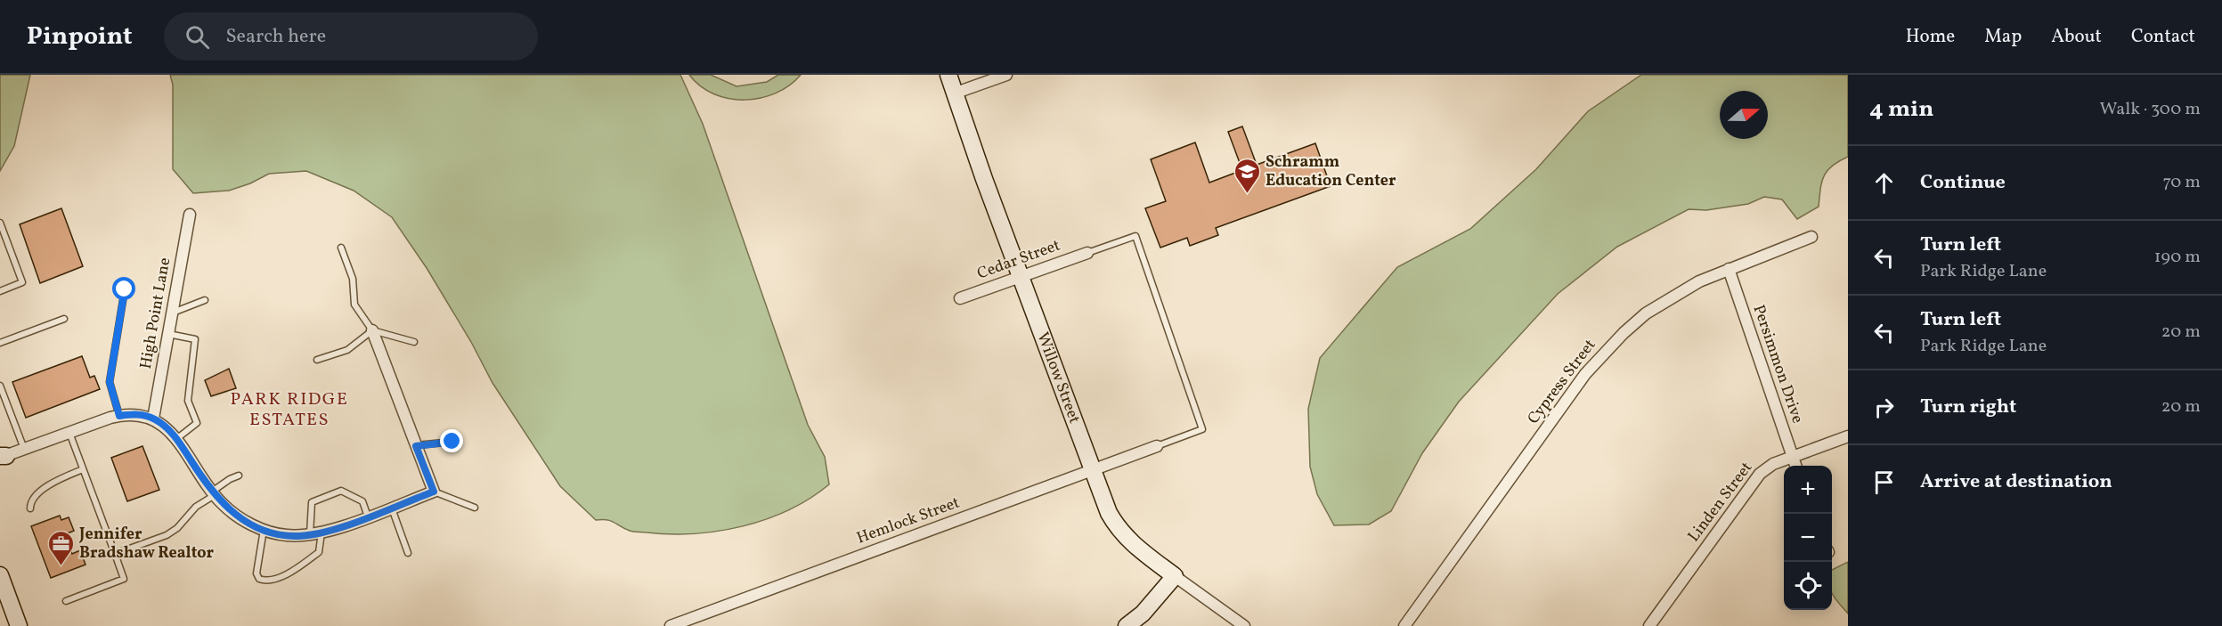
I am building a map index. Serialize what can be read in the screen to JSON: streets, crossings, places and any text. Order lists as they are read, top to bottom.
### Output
{
  "streets": {
    "street": [
      "Cedar Street",
      "High Point Lane",
      "Persimmon Drive",
      "Willow Street",
      "Cypress Street",
      "Linden Street",
      "Hemlock Street"
    ]
  },
  "crossings": [
    ["Cedar Street", "Willow Street"],
    ["Persimmon Drive", "Cypress Street"],
    ["Persimmon Drive", "Linden Street"],
    ["Willow Street", "Hemlock Street"]
  ],
  "districts": ["PARK RIDGE ESTATES"],
  "places": {
    "school or university": ["Schramm Education Center"],
    "office": ["Jennifer Bradshaw Realtor"]
  },
  "north": "right",
  "page": {
    "header": "Pinpoint",
    "search": "Search here",
    "nav": [
      "Home",
      "Map",
      "About",
      "Contact"
    ],
    "heading": ["4 min", "Walk · 300 m"],
    "list": [
      ["Continue", "70 m"],
      ["Turn left", "Park Ridge Lane", "190 m"],
      ["Turn left", "Park Ridge Lane", "20 m"],
      ["Turn right", "20 m"],
      "Arrive at destination"
    ],
    "map_buttons": ["+", "−"]
  }
}
